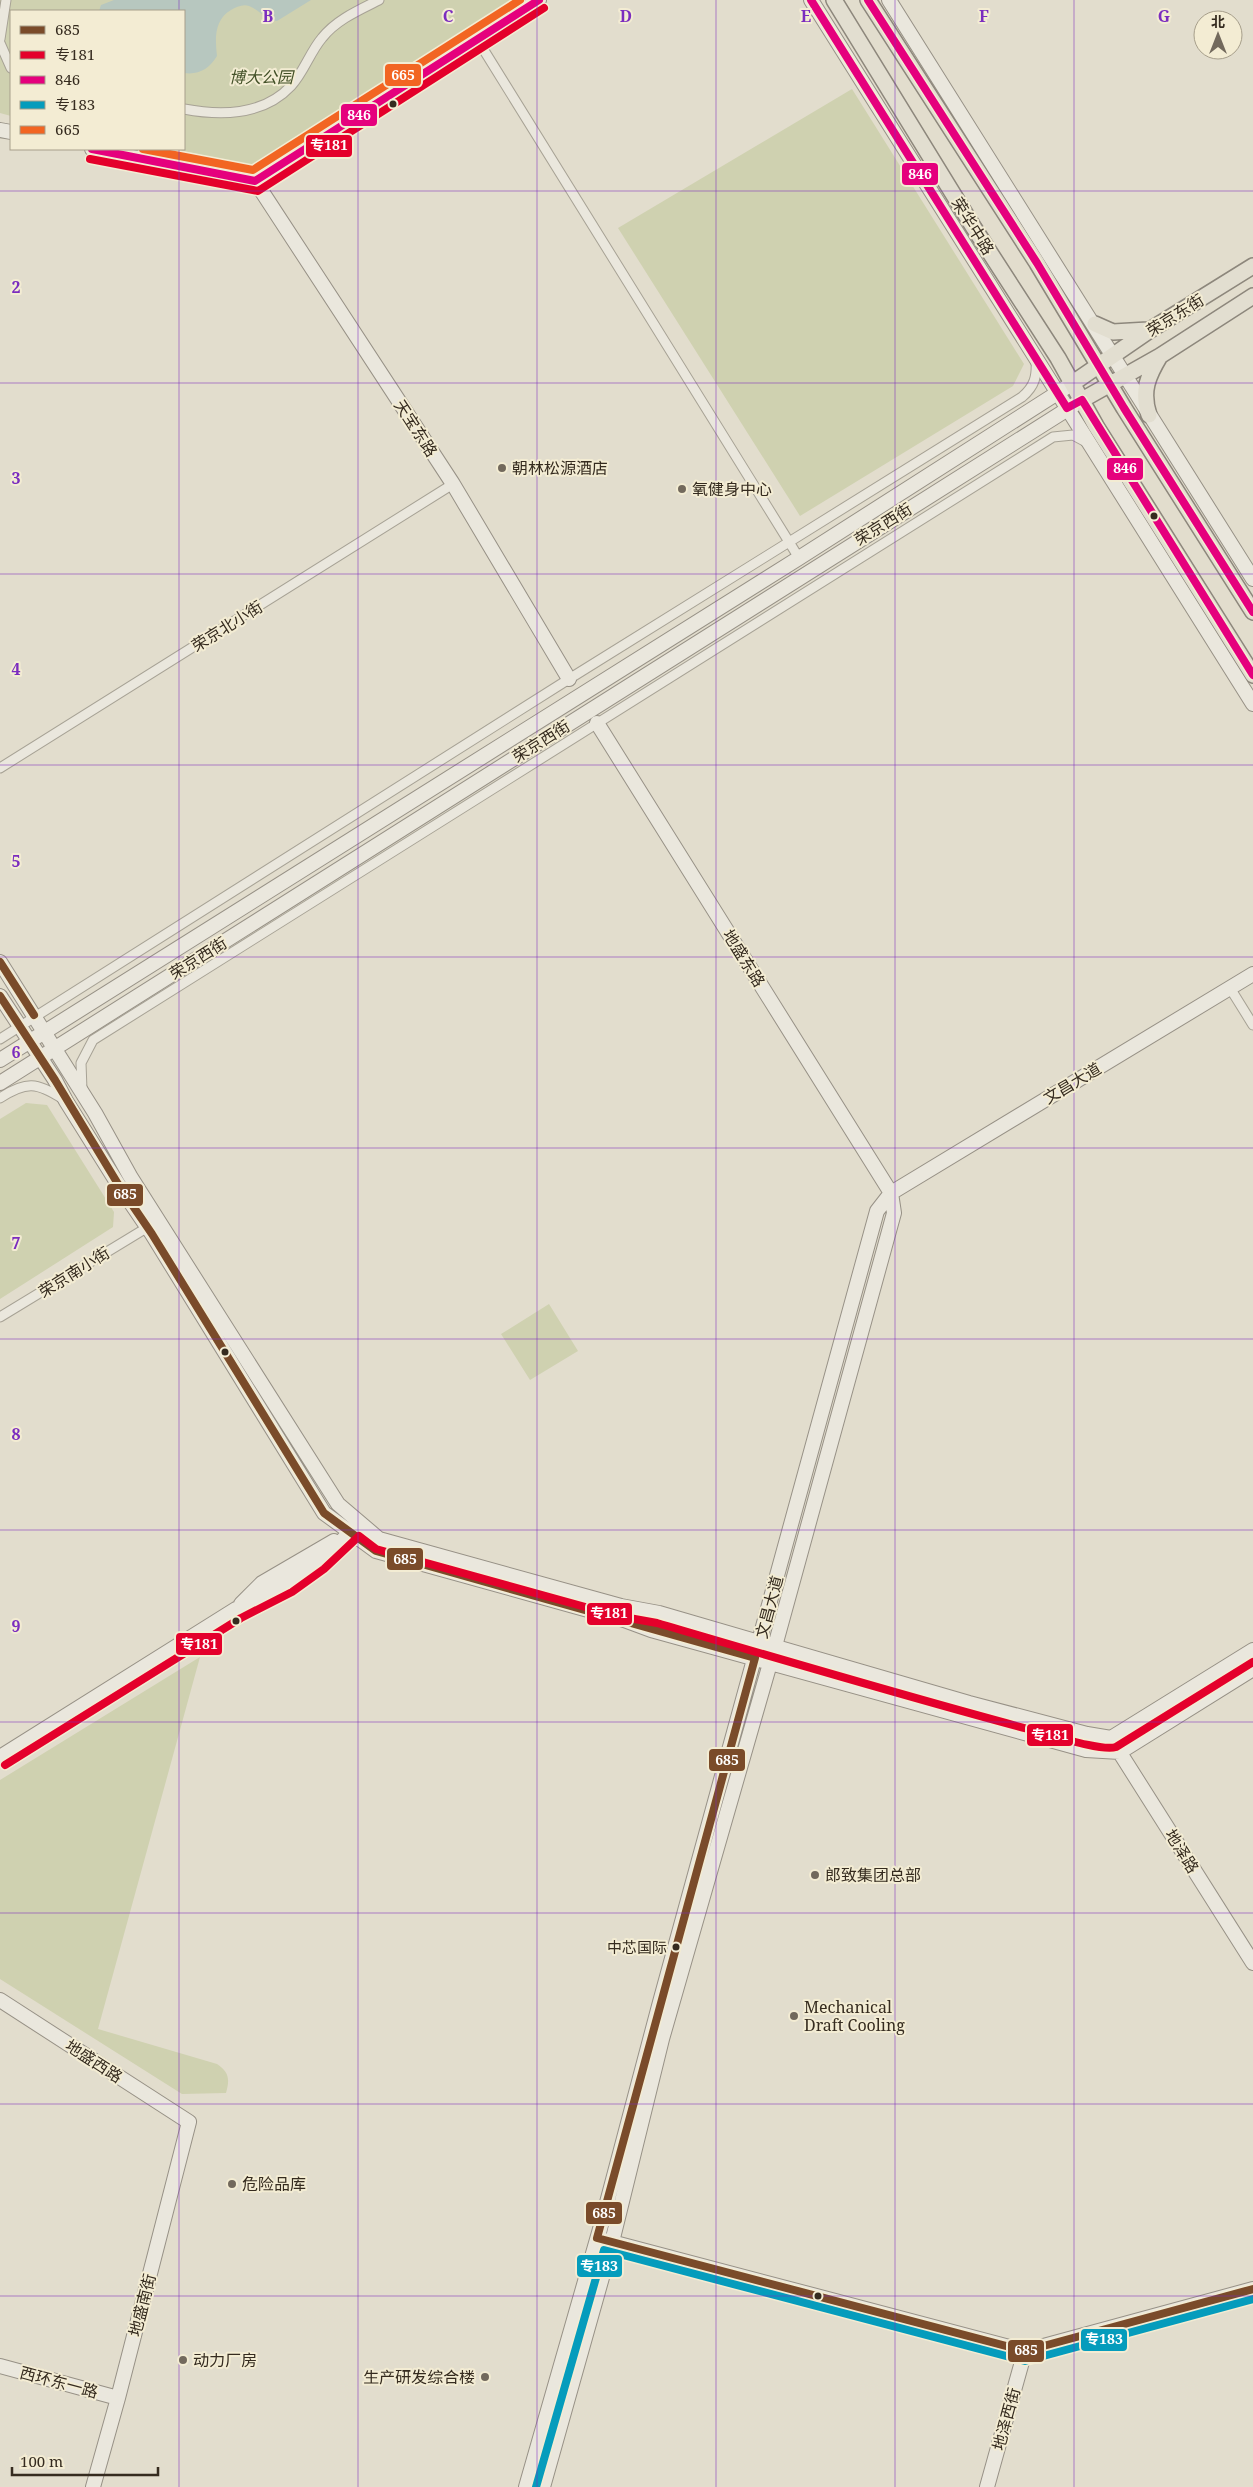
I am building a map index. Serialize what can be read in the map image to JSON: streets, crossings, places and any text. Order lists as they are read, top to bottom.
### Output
{
  "streets": {
    "main road": ["荣华中路", "荣京东街"],
    "street": [
      "天宝东路",
      "荣京西街",
      "荣京北小街",
      "地盛东路",
      "文昌大道",
      "荣京南小街",
      "地泽路",
      "地盛西路",
      "地盛南街",
      "西环东一路",
      "地泽西街"
    ]
  },
  "crossings": [
    ["荣华中路", "荣京东街"],
    ["荣华中路", "荣京西街"],
    ["荣京东街", "荣京西街"],
    ["天宝东路", "荣京北小街"],
    ["地盛东路", "文昌大道"],
    ["地盛西路", "地盛南街"],
    ["地盛南街", "西环东一路"]
  ],
  "parks": ["博大公园"],
  "places": [
    "朝林松源酒店",
    "氧健身中心",
    "郎致集团总部",
    "中芯国际",
    "Mechanical Draft Cooling",
    "危险品库",
    "动力厂房",
    "生产研发综合楼"
  ],
  "lines": [
    "transit line 846",
    "transit line 665",
    "transit line 专181",
    "transit line 685",
    "transit line 专183"
  ],
  "legend": [
    "685",
    "专181",
    "846",
    "专183",
    "665"
  ],
  "scale_bar": "100 m",
  "north": "top",
  "grid": {
    "columns": [
      "B",
      "C",
      "D",
      "E",
      "F",
      "G"
    ],
    "rows": [
      "2",
      "3",
      "4",
      "5",
      "6",
      "7",
      "8",
      "9"
    ]
  }
}
